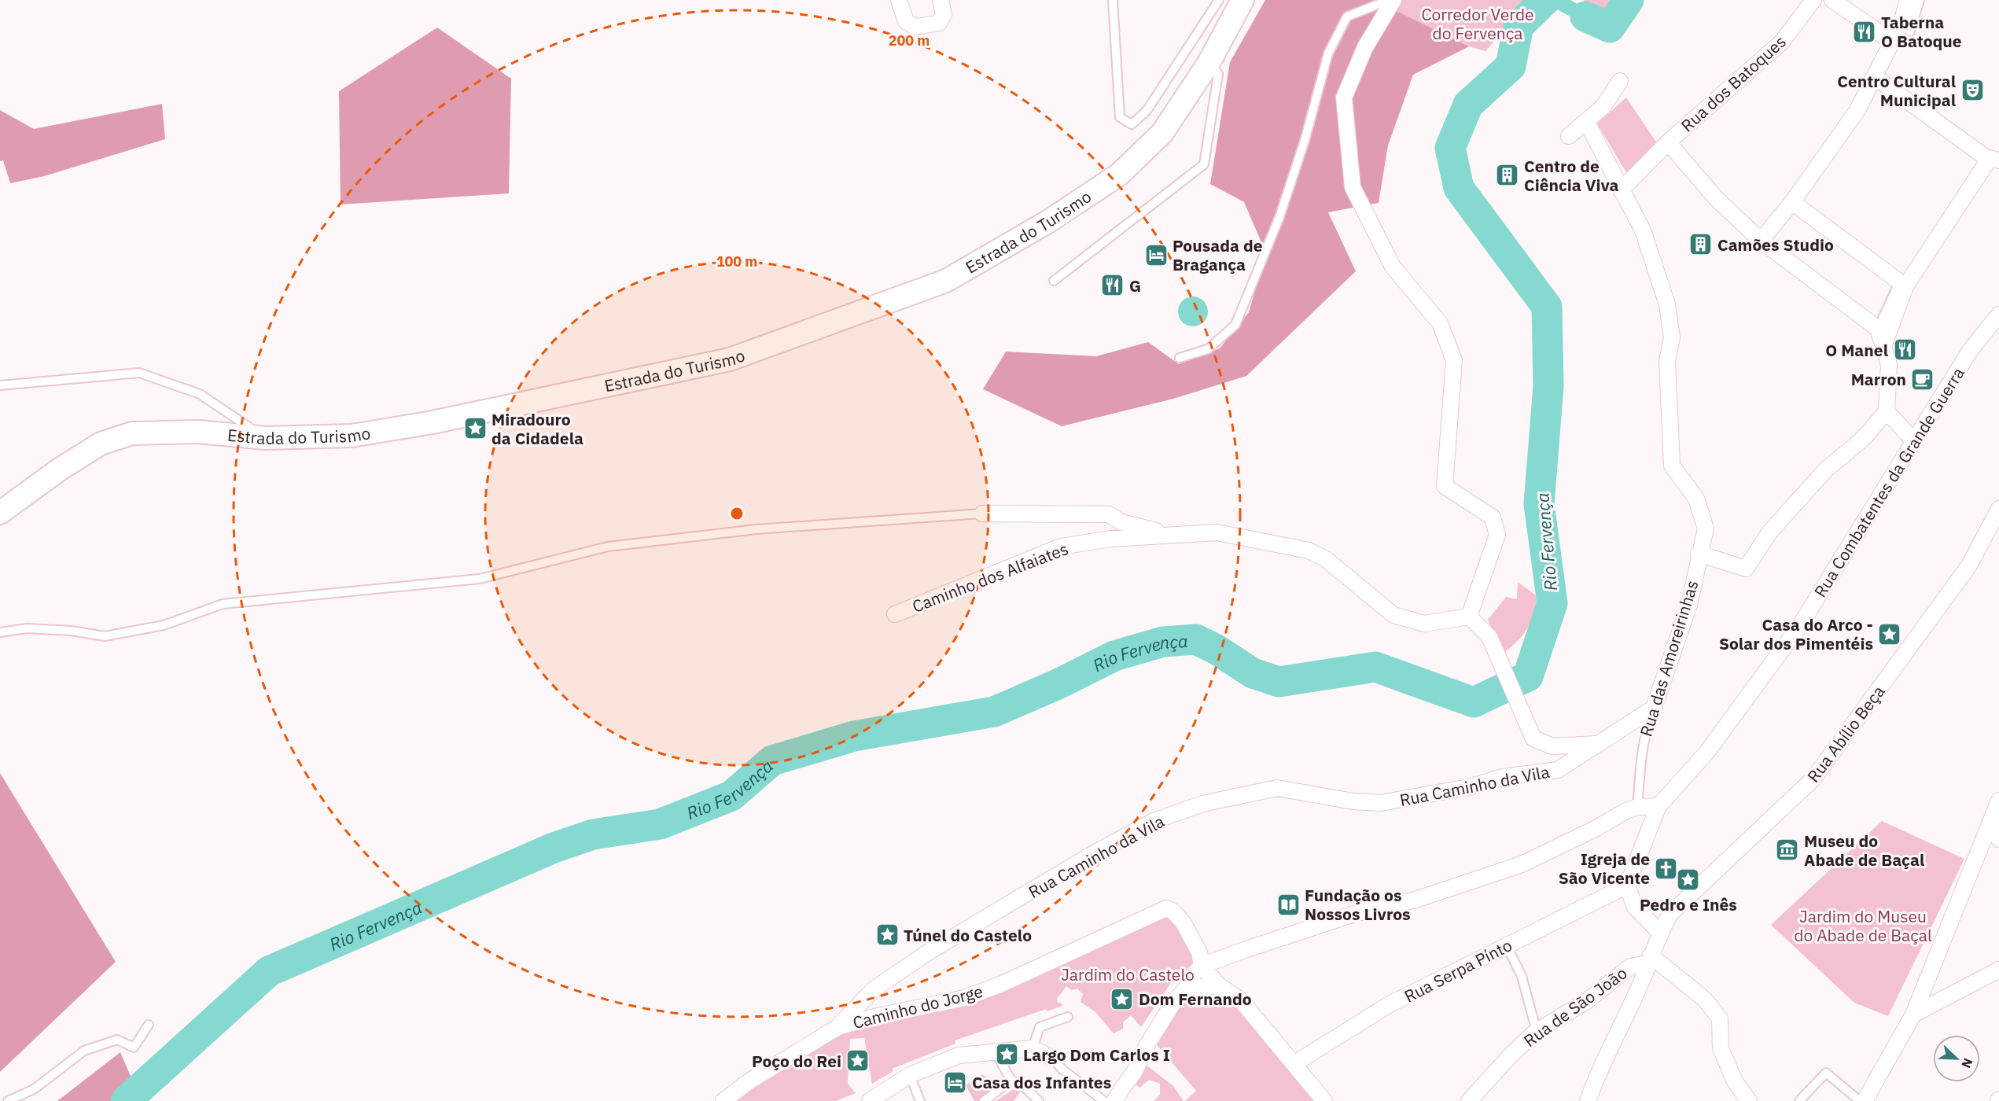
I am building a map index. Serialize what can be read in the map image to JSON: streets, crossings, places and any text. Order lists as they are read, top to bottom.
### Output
{
  "streets": {
    "street": [
      "Rua dos Batoques",
      "Estrada do Turismo",
      "Rua Combatentes da Grande Guerra",
      "Caminho dos Alfaiates",
      "Rua das Amoreirinhas",
      "Rua Abílio Beça",
      "Rua Caminho da Vila",
      "Rua Serpa Pínto",
      "Caminho do Jorge",
      "Rua de São João"
    ]
  },
  "crossings": [
    ["Rua dos Batoques", "Rua das Amoreirinhas"],
    ["Rua das Amoreirinhas", "Rua Caminho da Vila"],
    ["Rua Abílio Beça", "Rua de São João"],
    ["Rua Caminho da Vila", "Caminho do Jorge"]
  ],
  "water": ["Rio Fervença"],
  "parks": ["Corredor Verde do Fervença", "Jardim do Museu do Abade de Baçal", "Jardim do Castelo"],
  "places": {
    "restaurant": ["Taberna O Batoque", "G", "O Manel"],
    "theatre": ["Centro Cultural Municipal"],
    "building": ["Centro de Ciência Viva", "Camões Studio"],
    "hotel": ["Pousada de Bragança", "Casa dos Infantes"],
    "cafe": ["Marron"],
    "place": [
      "Miradouro da Cidadela",
      "Casa do Arco - Solar dos Pimentéis",
      "Pedro e Inês",
      "Túnel do Castelo",
      "Dom Fernando",
      "Largo Dom Carlos I",
      "Poço do Rei"
    ],
    "museum": ["Museu do Abade de Baçal"],
    "church": ["Igreja de São Vicente"],
    "library": ["Fundação os Nossos Livros"]
  },
  "north": "bottom right",
  "rings": ["200 m", "100 m"]
}
